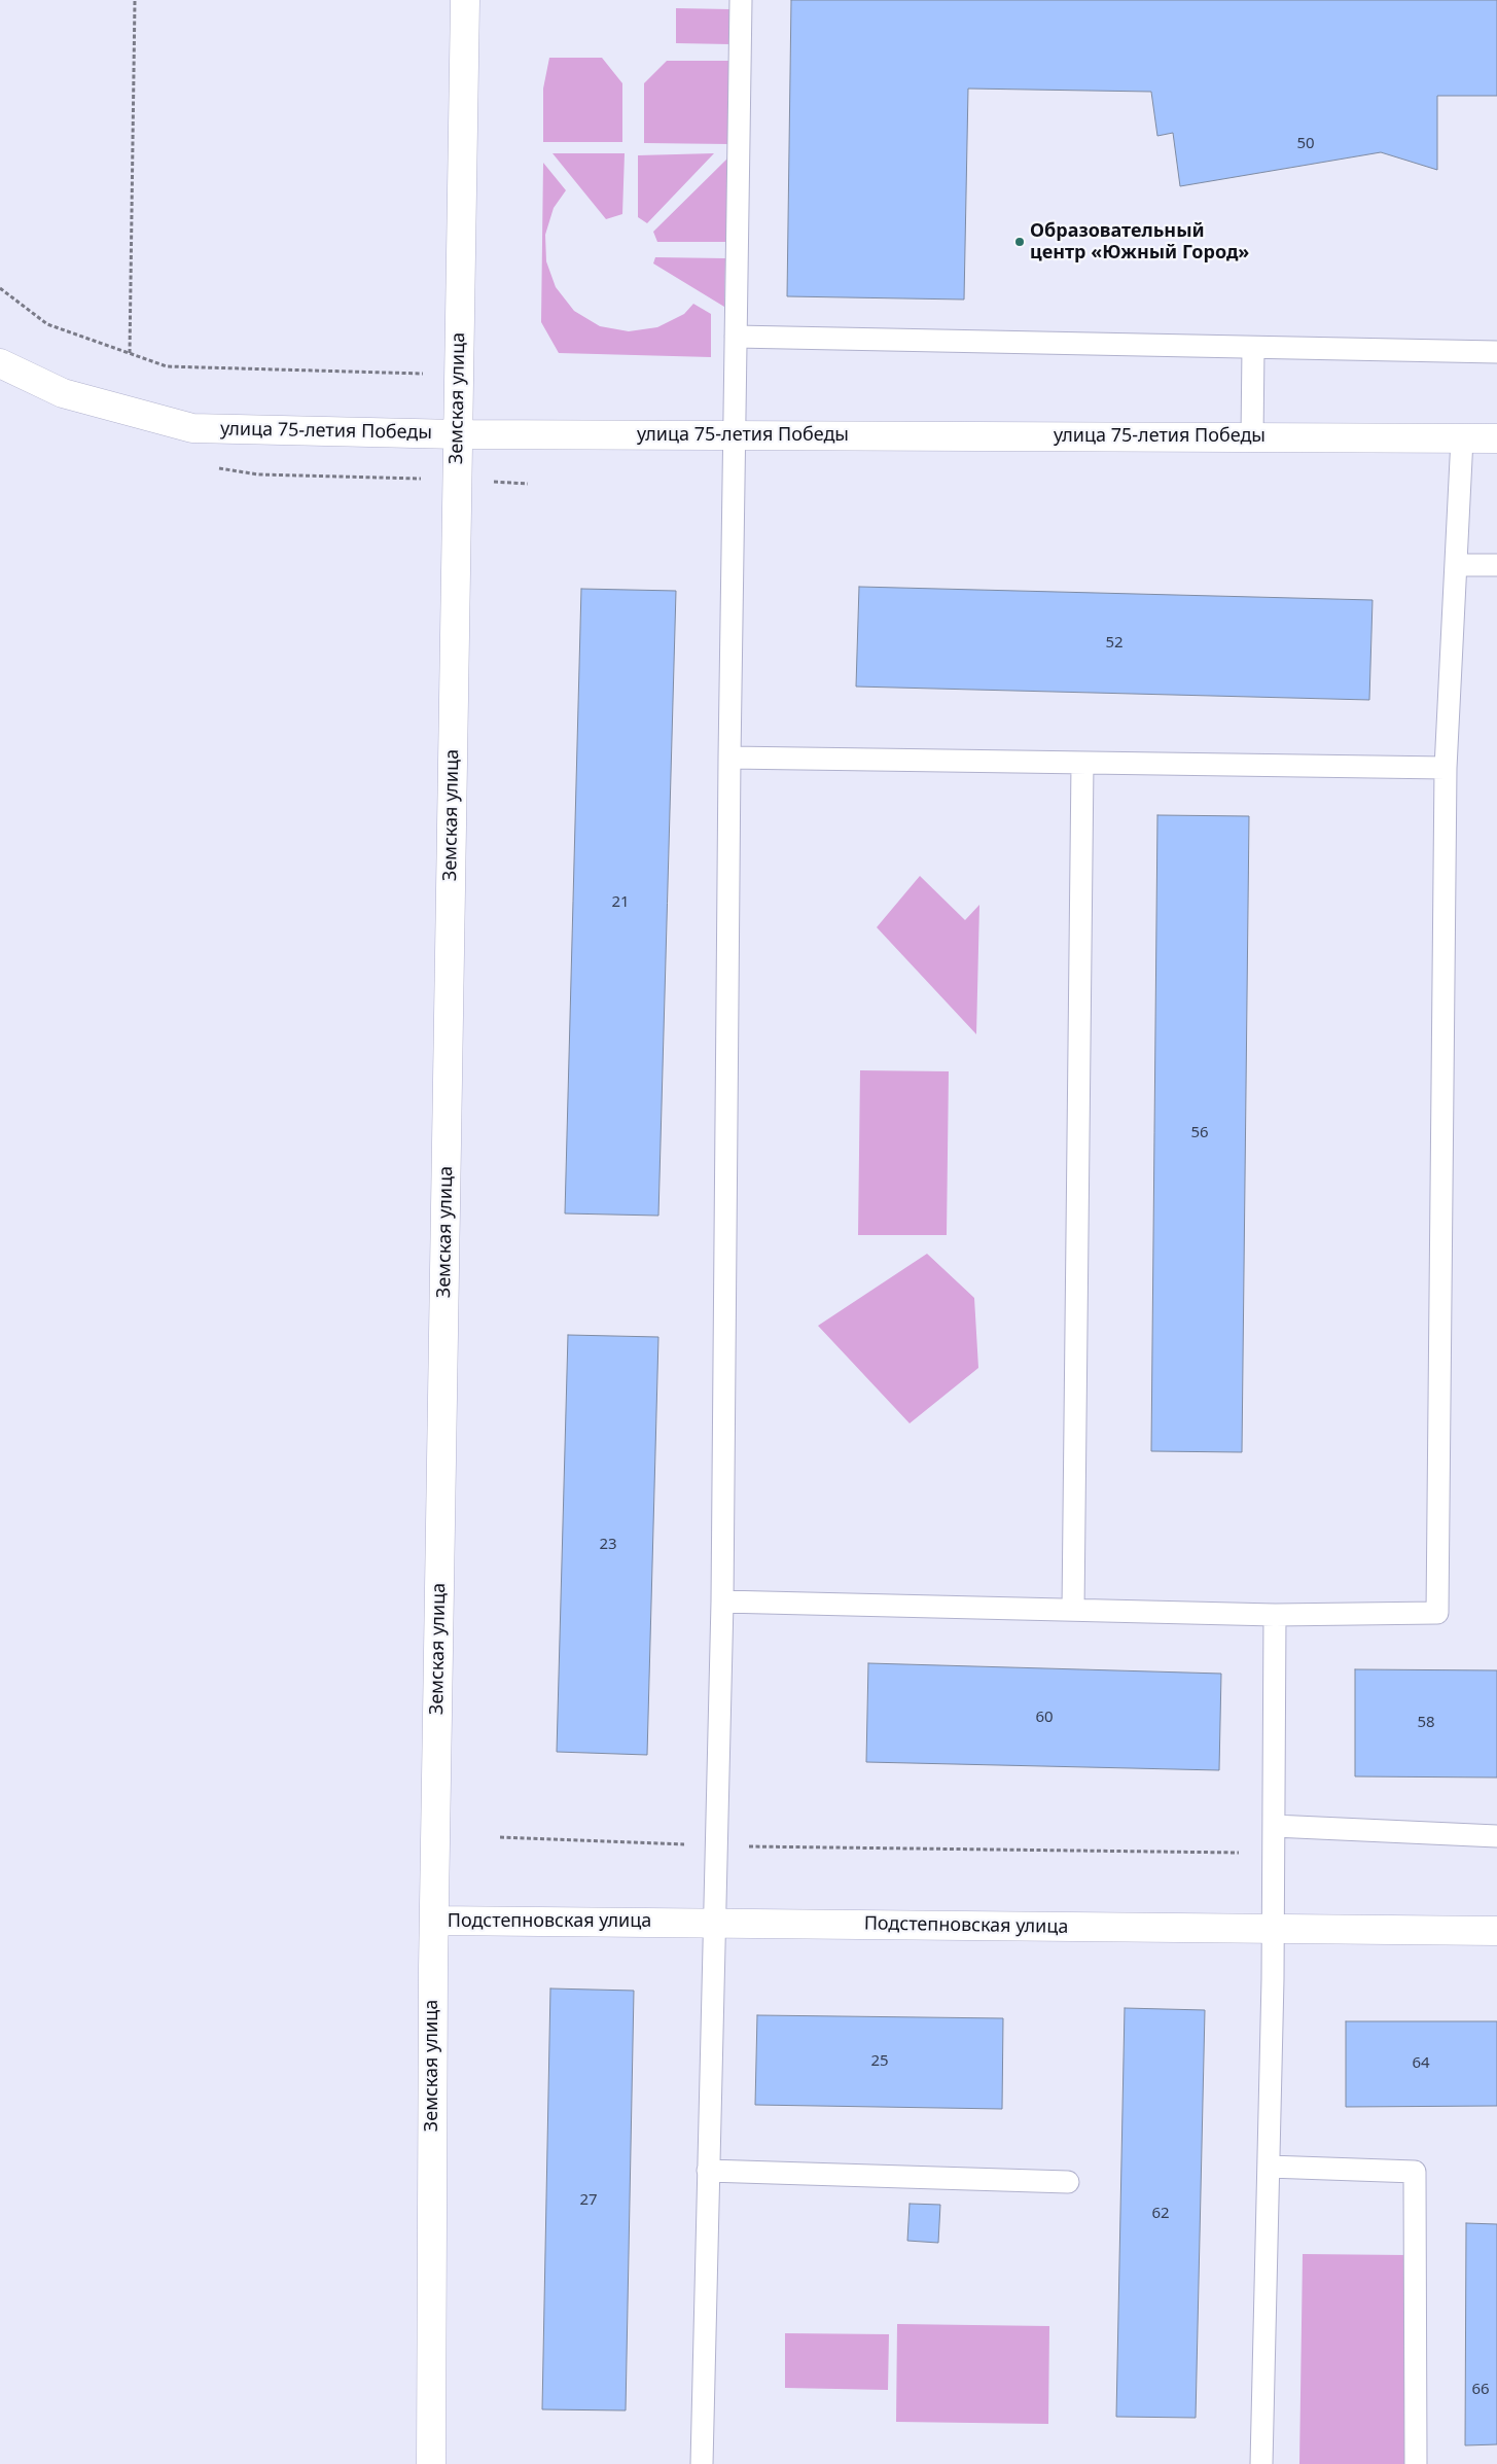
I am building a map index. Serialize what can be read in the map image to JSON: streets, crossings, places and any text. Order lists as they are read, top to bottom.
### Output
{
  "streets": {
    "street": ["Земская улица", "улица 75-летия Победы", "Подстепновская улица"]
  },
  "crossings": [
    ["Земская улица", "улица 75-летия Победы"],
    ["Земская улица", "Подстепновская улица"]
  ],
  "places": ["Образовательный центр «Южный Город»"],
  "house_numbers": [
    "50",
    "52",
    "21",
    "56",
    "23",
    "60",
    "58",
    "25",
    "64",
    "27",
    "62",
    "66"
  ]
}
